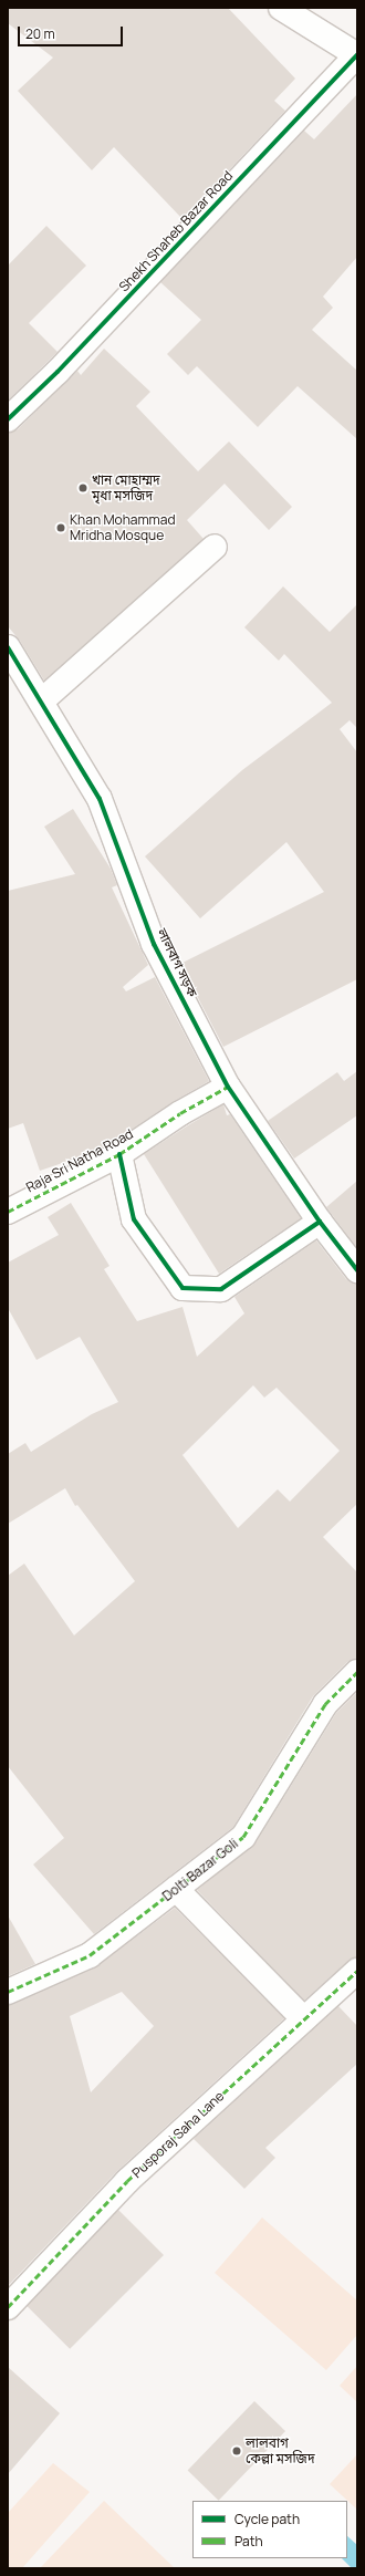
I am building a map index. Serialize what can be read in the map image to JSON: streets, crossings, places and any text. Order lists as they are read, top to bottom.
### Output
{
  "streets": {
    "street": [
      "Shekh Shaheb Bazar Road",
      "লালবাগ সড়ক",
      "Raja Sri Natha Road",
      "Dolti Bazar Goli",
      "Pusporaj Saha Lane"
    ]
  },
  "crossings": [
    ["লালবাগ সড়ক", "Raja Sri Natha Road"]
  ],
  "places": ["খান মোহাম্মদ মৃধা মসজিদ", "Khan Mohammad Mridha Mosque", "লালবাগ কেল্লা মসজিদ"],
  "legend": ["Cycle path", "Path"],
  "scale_bar": "20 m"
}
